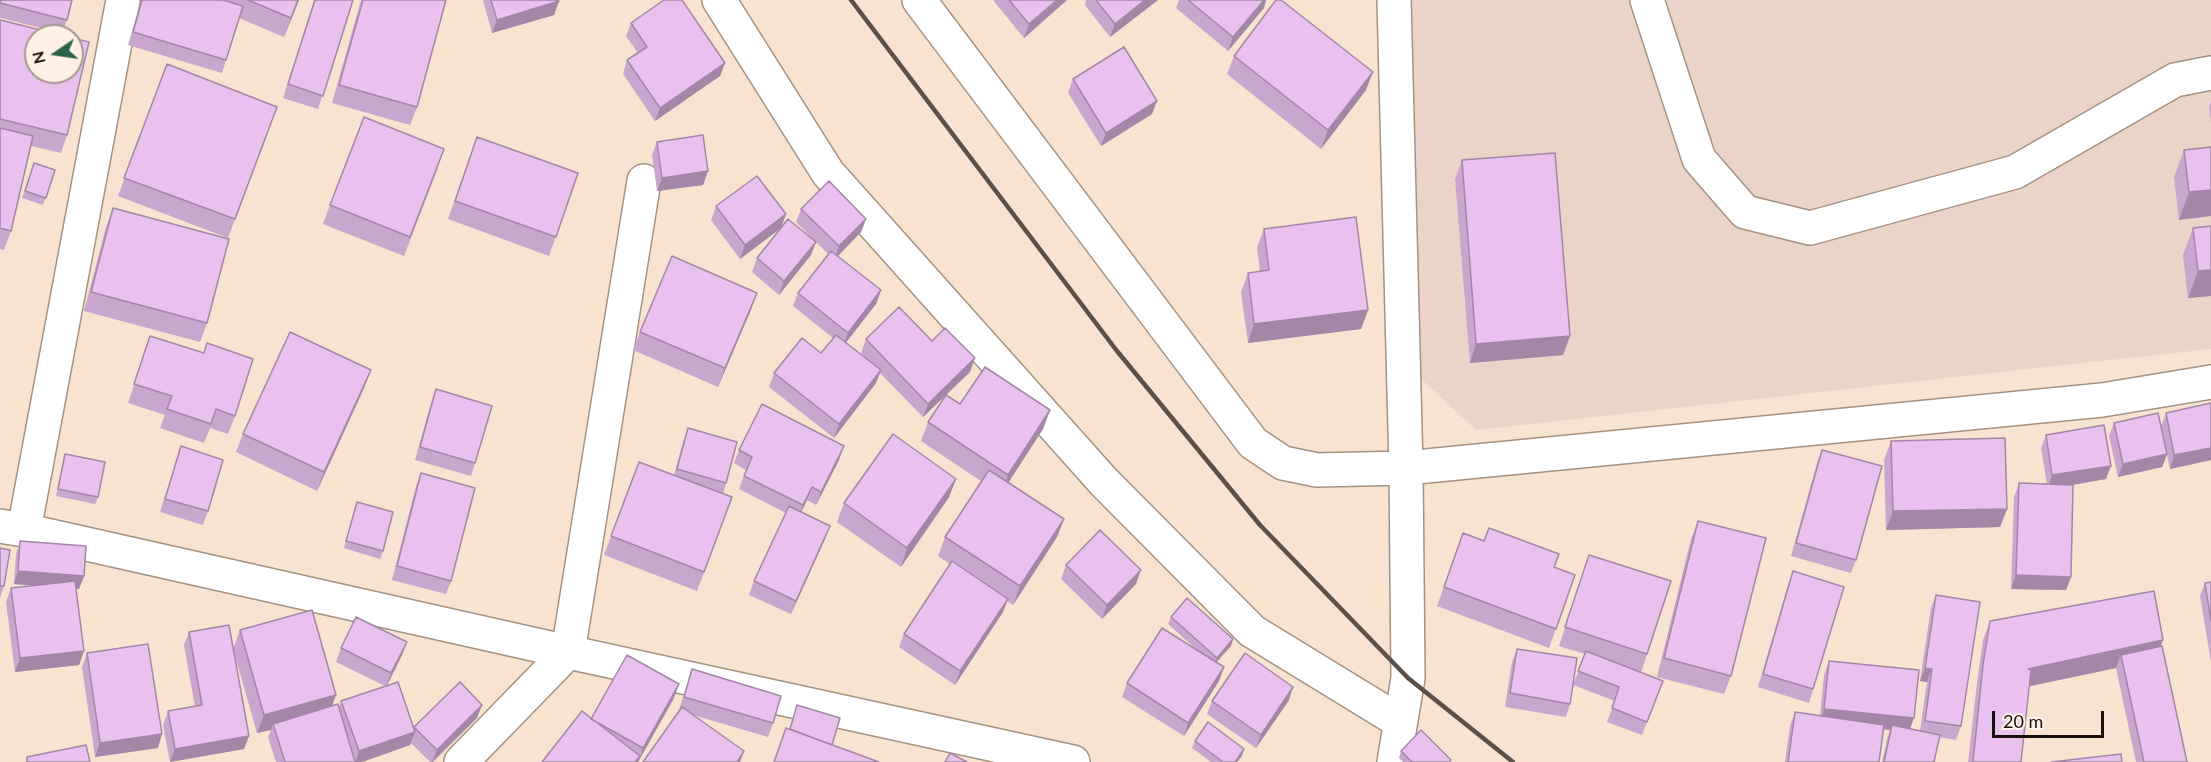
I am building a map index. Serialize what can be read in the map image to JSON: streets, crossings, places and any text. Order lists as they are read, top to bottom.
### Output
{
  "scale_bar": "20 m",
  "north": "left"
}
